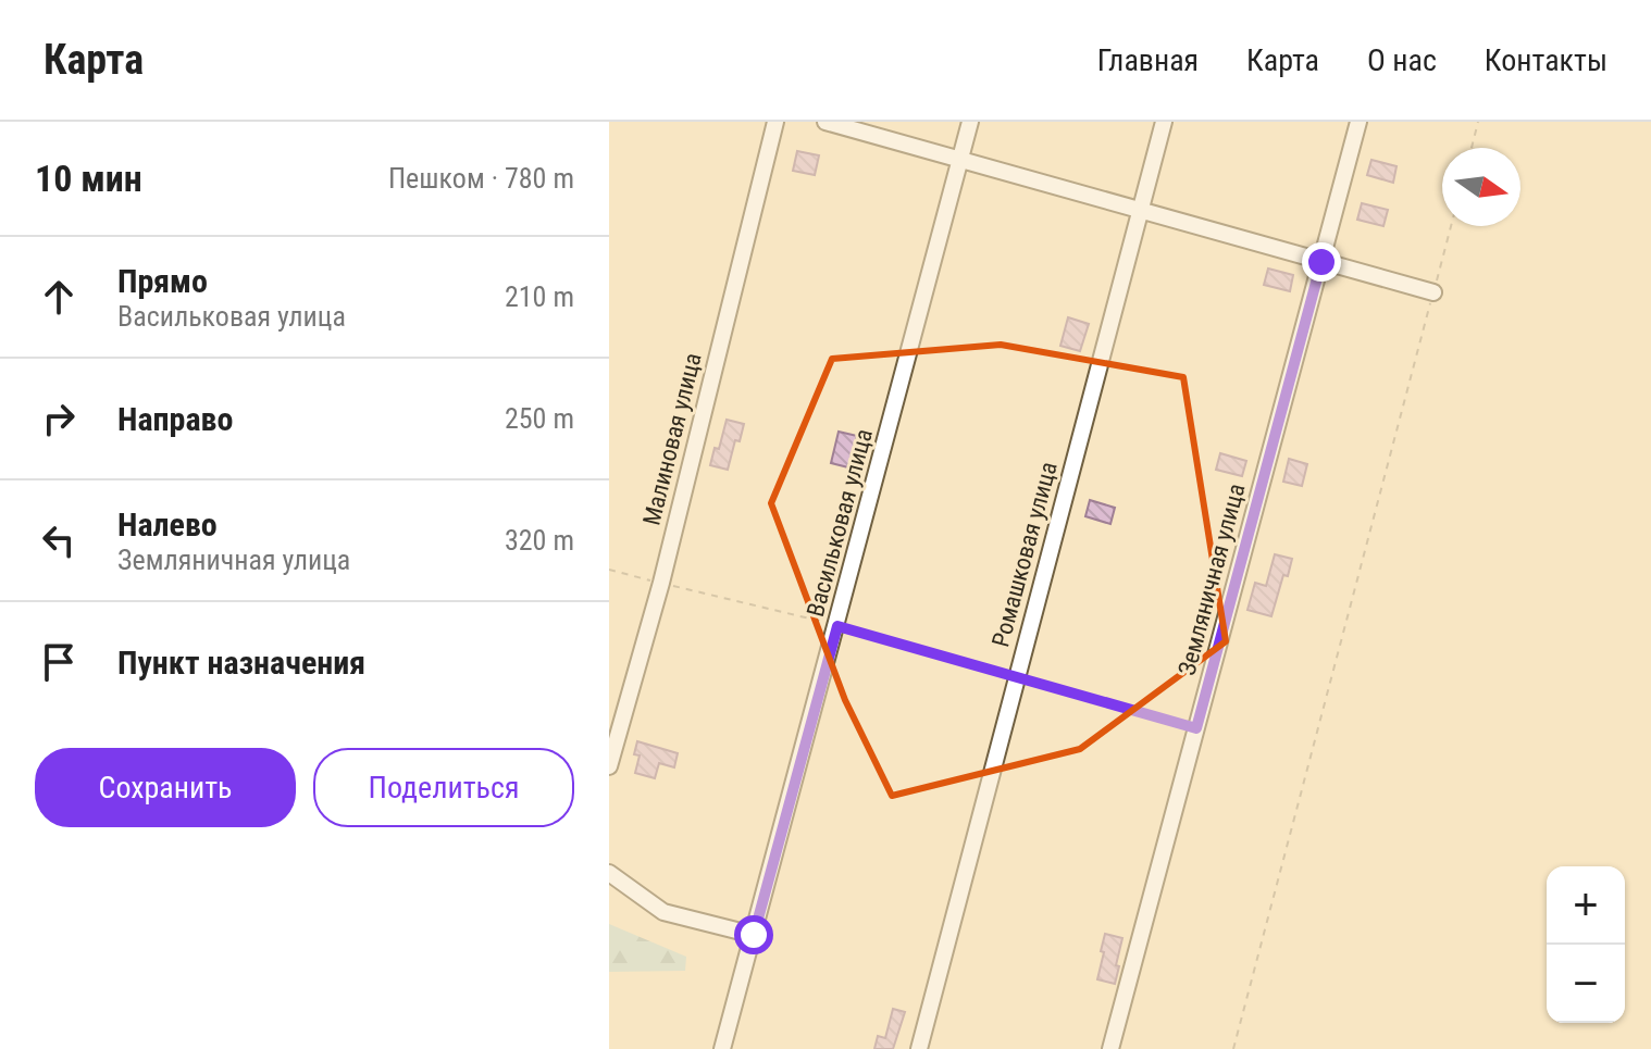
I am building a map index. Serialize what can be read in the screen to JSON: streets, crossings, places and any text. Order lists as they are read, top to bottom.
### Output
{
  "streets": {
    "street": [
      "Малиновая улица",
      "Васильковая улица",
      "Ромашковая улица",
      "Земляничная улица"
    ]
  },
  "north": "right",
  "page": {
    "header": "Карта",
    "nav": [
      "Главная",
      "Карта",
      "О нас",
      "Контакты"
    ],
    "heading": ["10 мин", "Пешком · 780 m"],
    "list": [
      ["Прямо", "Васильковая улица", "210 m"],
      ["Направо", "250 m"],
      ["Налево", "Земляничная улица", "320 m"],
      "Пункт назначения"
    ],
    "buttons": ["Сохранить", "Поделиться"],
    "map_buttons": ["+", "−"]
  }
}
